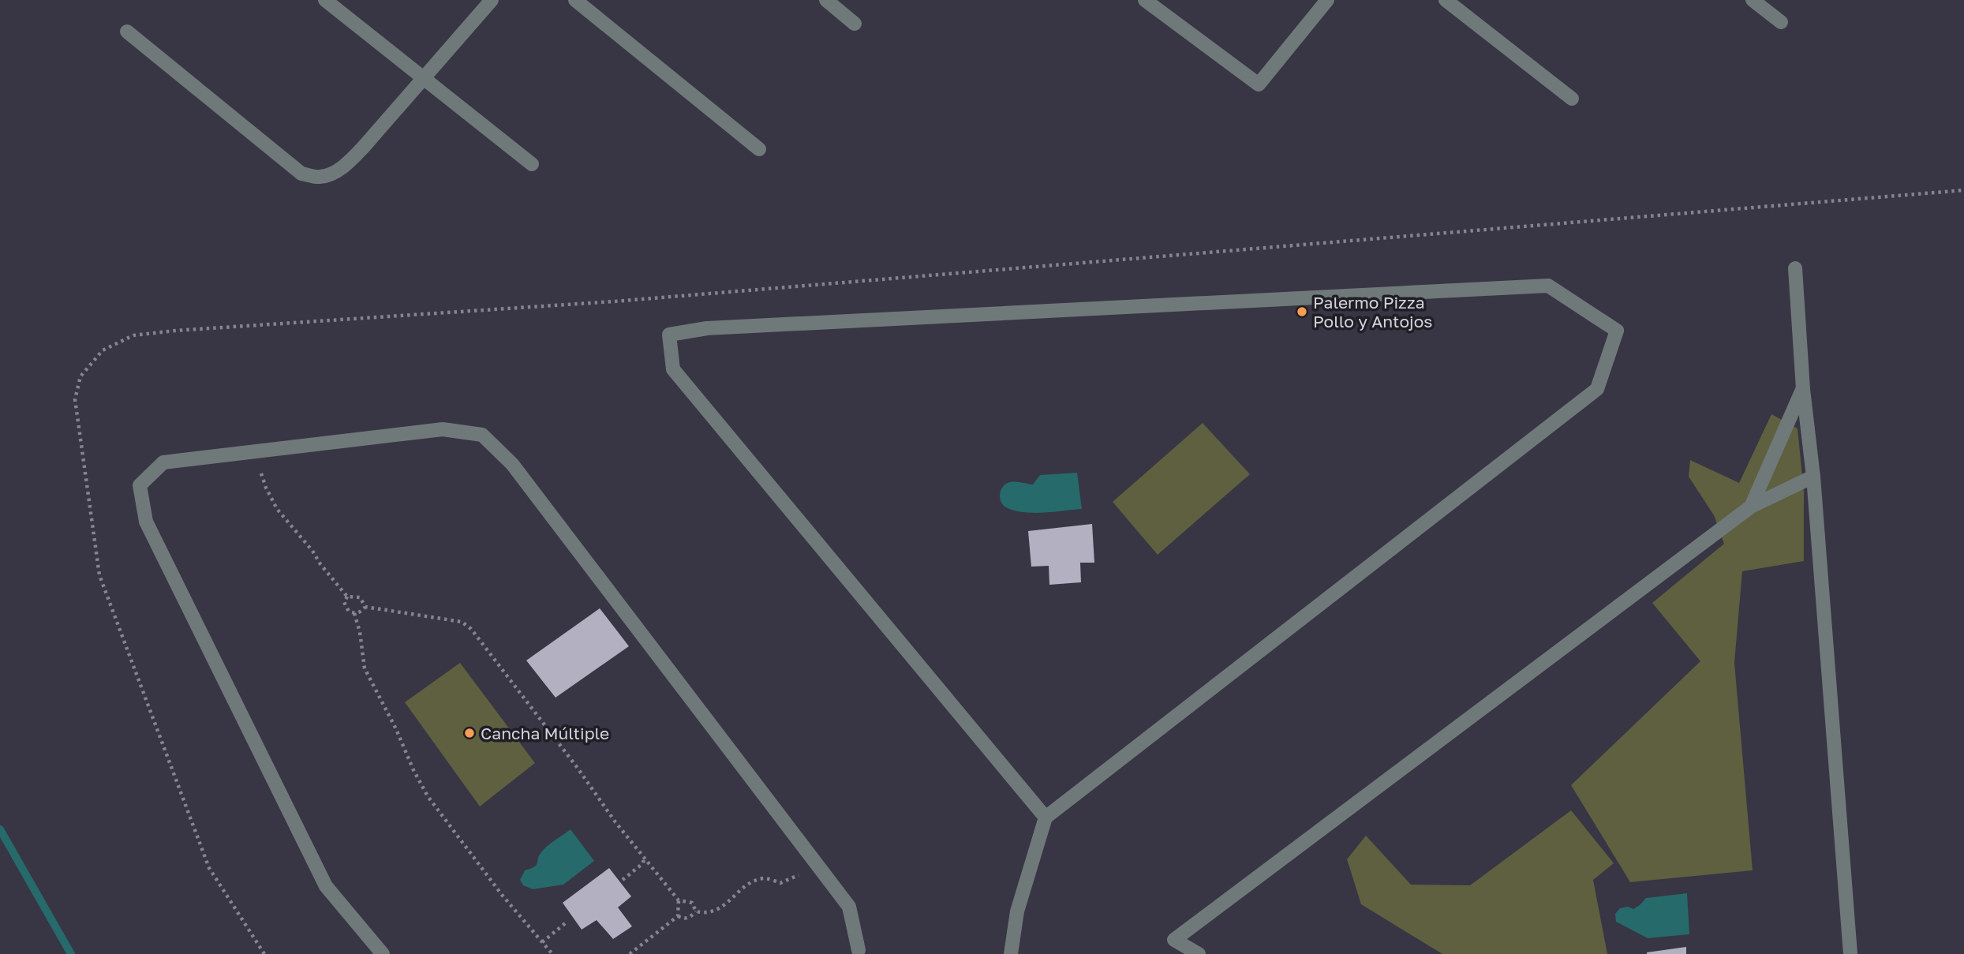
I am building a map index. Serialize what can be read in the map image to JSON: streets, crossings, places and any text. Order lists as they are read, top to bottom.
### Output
{
  "places": ["Palermo Pizza Pollo y Antojos", "Cancha Múltiple"]
}
